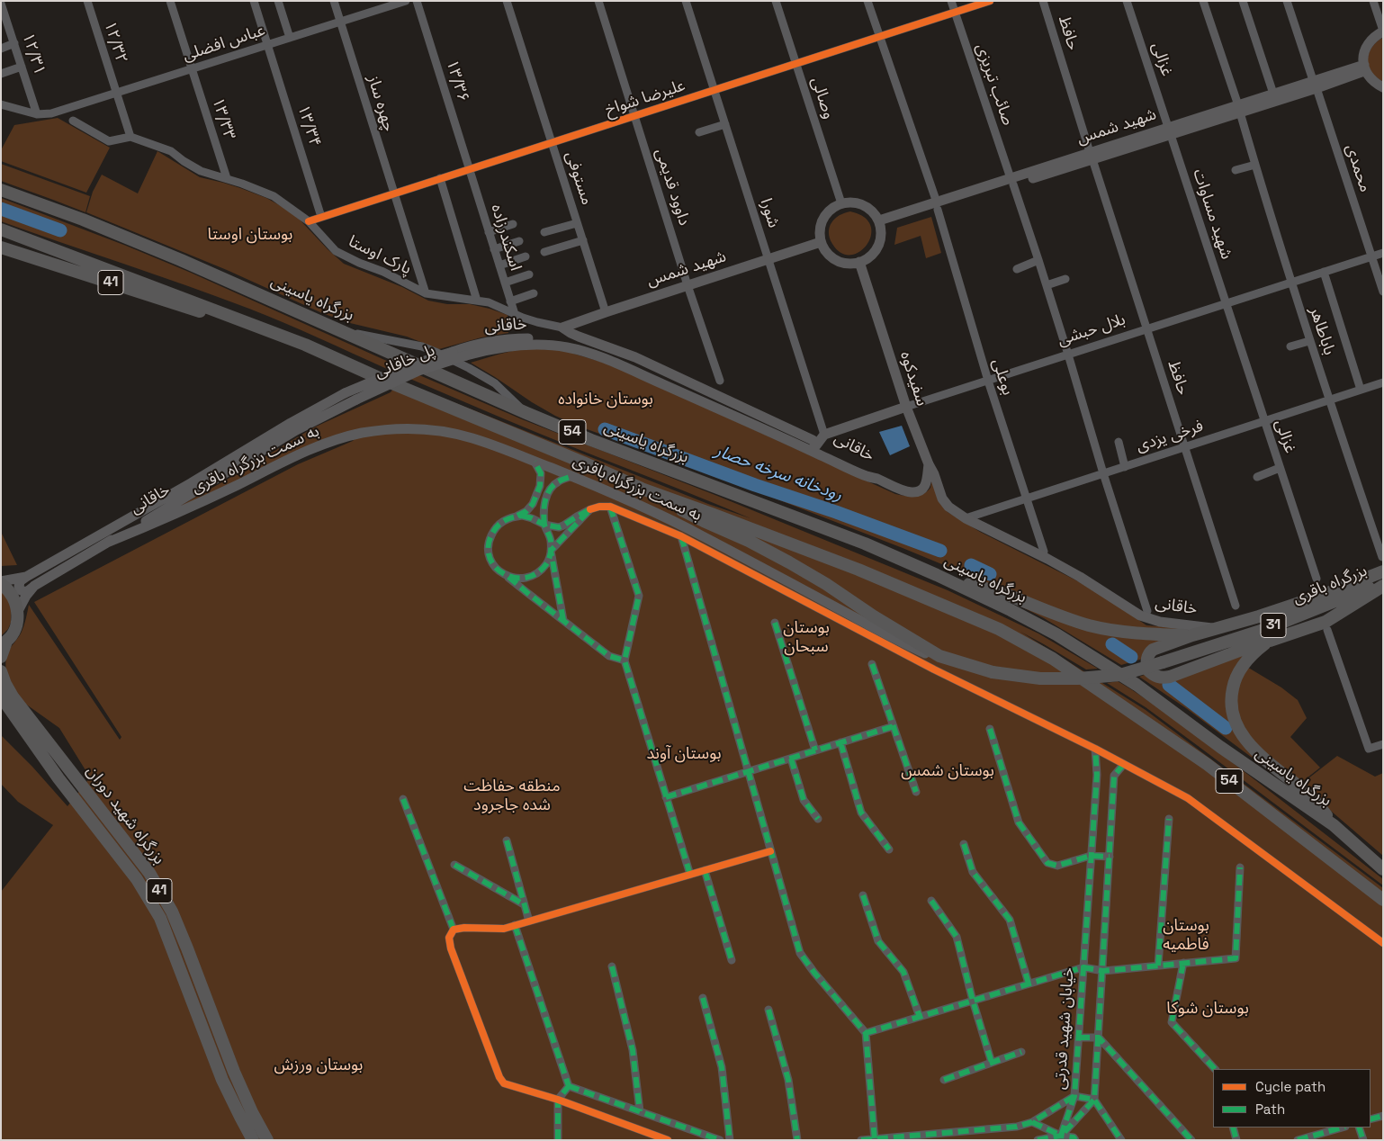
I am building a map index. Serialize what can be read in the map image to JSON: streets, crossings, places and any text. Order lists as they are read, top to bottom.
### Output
{
  "streets": {
    "highway": [
      "41",
      "بزرگراه یاسینی",
      "54",
      "بزرگراه باقری",
      "31",
      "بزرگراه شهید دوران"
    ],
    "main road": [
      "شهید شمس",
      "خاقانی",
      "بلال حبشی",
      "پل خاقانی",
      "سفیدکوه",
      "به سمت بزرگراه باقری"
    ],
    "street": [
      "حافظ",
      "۱۲/۳۲",
      "عباس افضلی",
      "۱۲/۳۱",
      "غزالی",
      "۱۳/۳۶",
      "صائب تبریزی",
      "علیرضا شواخ",
      "وصالی",
      "چهره ساز",
      "۱۳/۳۳",
      "۱۳/۳۴",
      "محمدی",
      "مستوفی",
      "داوود قدیمی",
      "شورا",
      "شهید مساوات",
      "اسکندرزاده",
      "پارک اوستا",
      "باباطاهر",
      "بوعلی",
      "فرخی یزدی",
      "خیابان شهید قدرتی"
    ]
  },
  "crossings": [
    ["حافظ", "شهید شمس"],
    ["حافظ", "بلال حبشی"],
    ["حافظ", "فرخی یزدی"],
    ["۱۲/۳۲", "عباس افضلی"],
    ["۱۲/۳۲", "پارک اوستا"],
    ["عباس افضلی", "۱۲/۳۱"],
    ["عباس افضلی", "چهره ساز"],
    ["عباس افضلی", "۱۳/۳۳"],
    ["عباس افضلی", "۱۳/۳۴"],
    ["غزالی", "شهید شمس"],
    ["غزالی", "شهید مساوات"],
    ["غزالی", "بلال حبشی"],
    ["غزالی", "فرخی یزدی"],
    ["۱۳/۳۶", "علیرضا شواخ"],
    ["۱۳/۳۶", "اسکندرزاده"],
    ["صائب تبریزی", "علیرضا شواخ"],
    ["صائب تبریزی", "شهید شمس"],
    ["صائب تبریزی", "بلال حبشی"],
    ["صائب تبریزی", "فرخی یزدی"],
    ["علیرضا شواخ", "وصالی"],
    ["علیرضا شواخ", "چهره ساز"],
    ["علیرضا شواخ", "۱۳/۳۴"],
    ["علیرضا شواخ", "مستوفی"],
    ["علیرضا شواخ", "داوود قدیمی"],
    ["علیرضا شواخ", "شورا"],
    ["علیرضا شواخ", "اسکندرزاده"],
    ["علیرضا شواخ", "پارک اوستا"],
    ["علیرضا شواخ", "بوعلی"],
    ["وصالی", "شهید شمس"],
    ["وصالی", "سفیدکوه"],
    ["چهره ساز", "پارک اوستا"],
    ["۱۳/۳۳", "پارک اوستا"],
    ["شهید شمس", "محمدی"],
    ["شهید شمس", "مستوفی"],
    ["شهید شمس", "داوود قدیمی"],
    ["شهید شمس", "شورا"],
    ["شهید شمس", "شهید مساوات"],
    ["شهید شمس", "پارک اوستا"],
    ["شهید شمس", "باباطاهر"],
    ["شهید شمس", "بوعلی"],
    ["شهید شمس", "سفیدکوه"],
    ["محمدی", "بلال حبشی"],
    ["شورا", "بلال حبشی"],
    ["شهید مساوات", "بلال حبشی"],
    ["اسکندرزاده", "پارک اوستا"],
    ["41", "54"],
    ["خاقانی", "پل خاقانی"],
    ["خاقانی", "سفیدکوه"],
    ["خاقانی", "فرخی یزدی"],
    ["خاقانی", "به سمت بزرگراه باقری"],
    ["خاقانی", "بزرگراه باقری"],
    ["بلال حبشی", "باباطاهر"],
    ["بلال حبشی", "بوعلی"],
    ["بلال حبشی", "سفیدکوه"],
    ["باباطاهر", "فرخی یزدی"],
    ["بوعلی", "فرخی یزدی"],
    ["به سمت بزرگراه باقری", "بزرگراه باقری"]
  ],
  "water": ["رودخانه سرخه حصار"],
  "parks": [
    "بوستان اوستا",
    "بوستان خانواده",
    "بوستان سبحان",
    "بوستان آوند",
    "بوستان شمس",
    "منطقه حفاظت شده جاجرود",
    "بوستان فاطمیه",
    "بوستان شوکا",
    "بوستان ورزش"
  ],
  "legend": ["Cycle path", "Path"]
}
